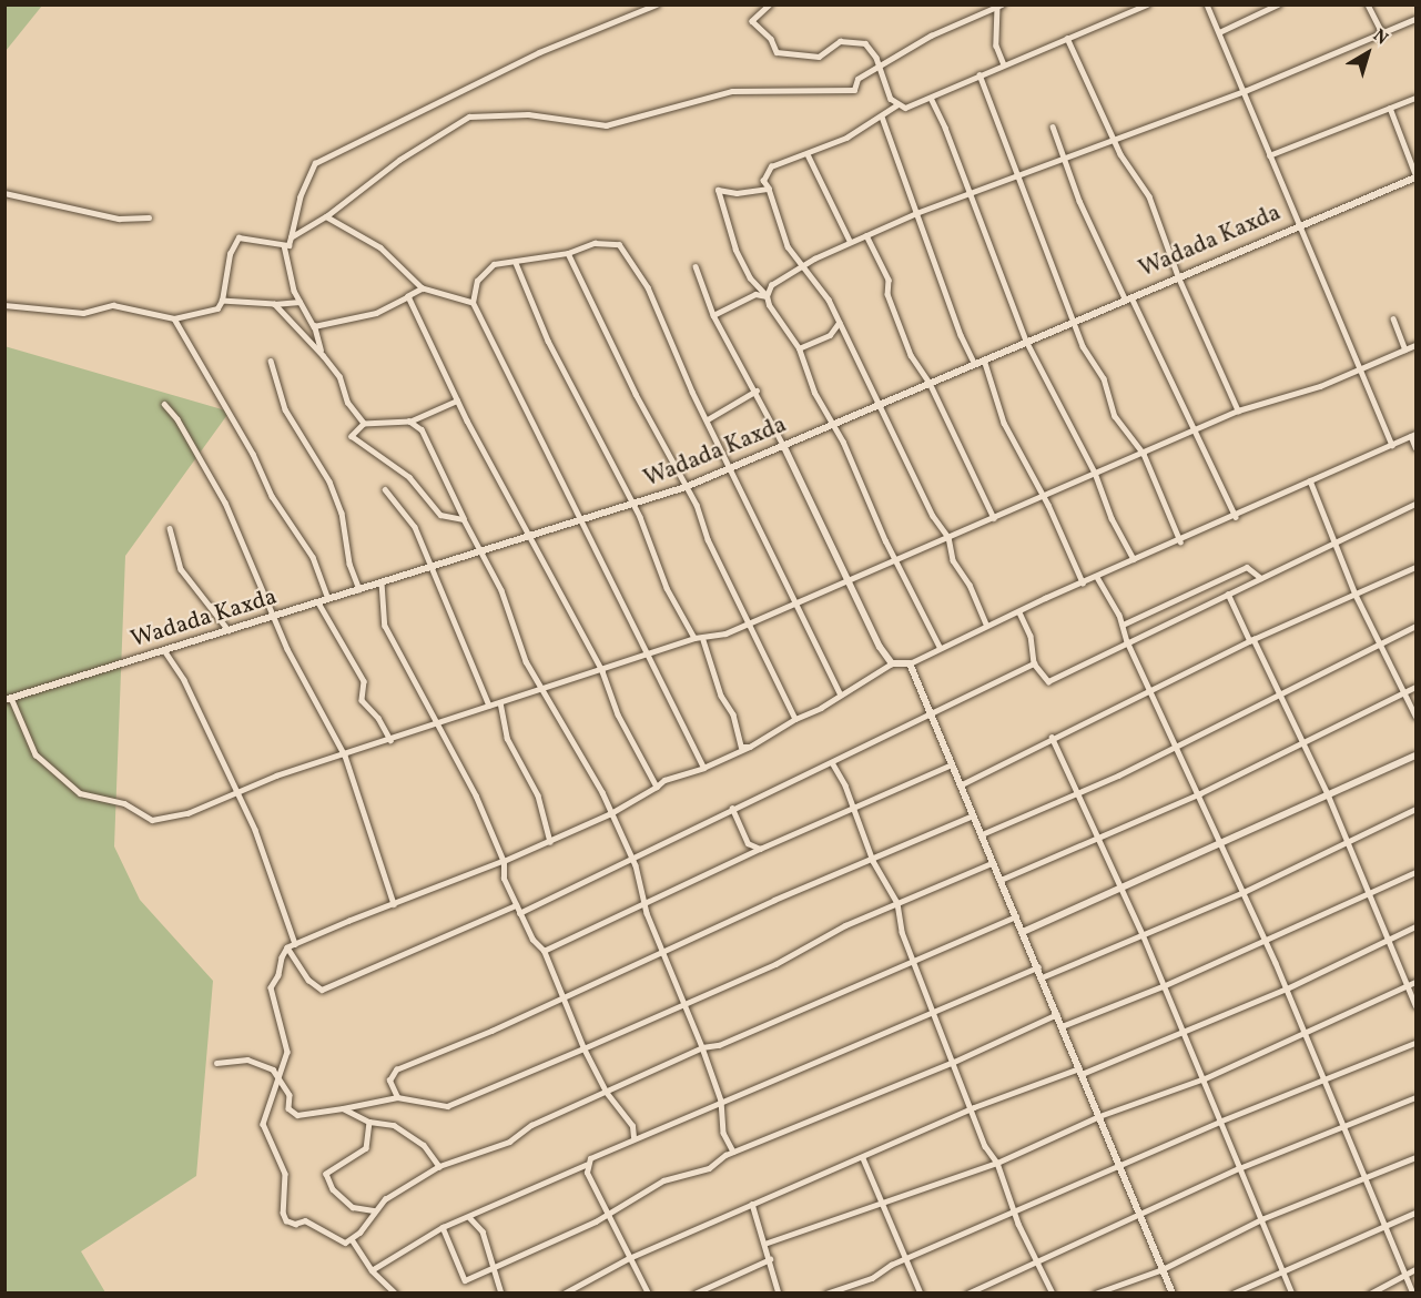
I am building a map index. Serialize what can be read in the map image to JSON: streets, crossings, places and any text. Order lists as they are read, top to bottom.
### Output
{
  "streets": {
    "street": ["Wadada Kaxda"]
  },
  "north": "top right"
}
